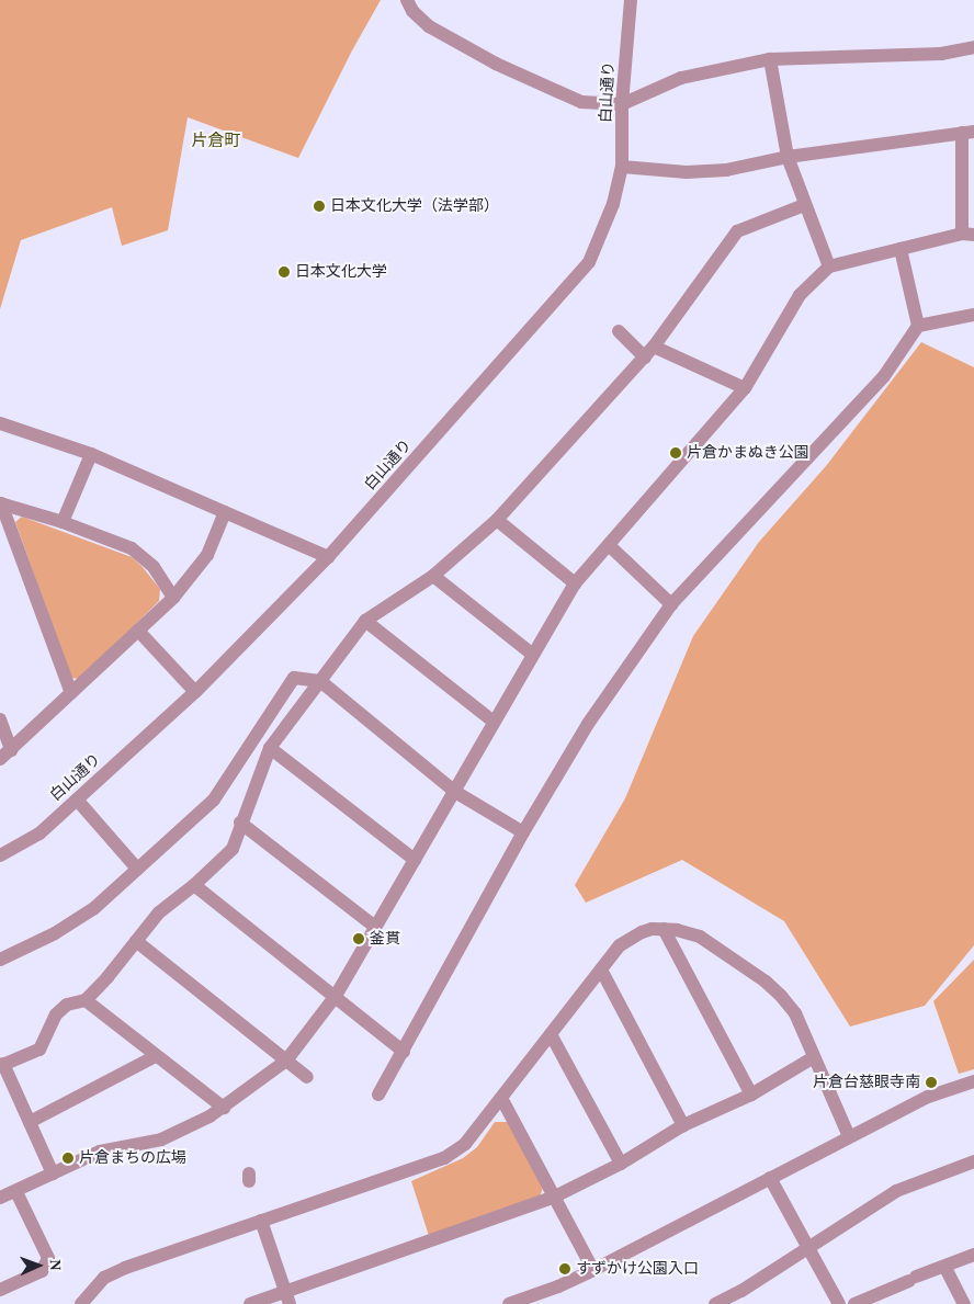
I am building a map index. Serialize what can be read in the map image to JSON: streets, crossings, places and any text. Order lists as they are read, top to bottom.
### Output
{
  "streets": {
    "street": ["白山通り"]
  },
  "districts": ["片倉町"],
  "places": [
    "日本文化大学（法学部）",
    "日本文化大学",
    "片倉かまぬき公園",
    "釜貫",
    "片倉台慈眼寺南",
    "片倉まちの広場",
    "すずかけ公園入口"
  ],
  "north": "right"
}
